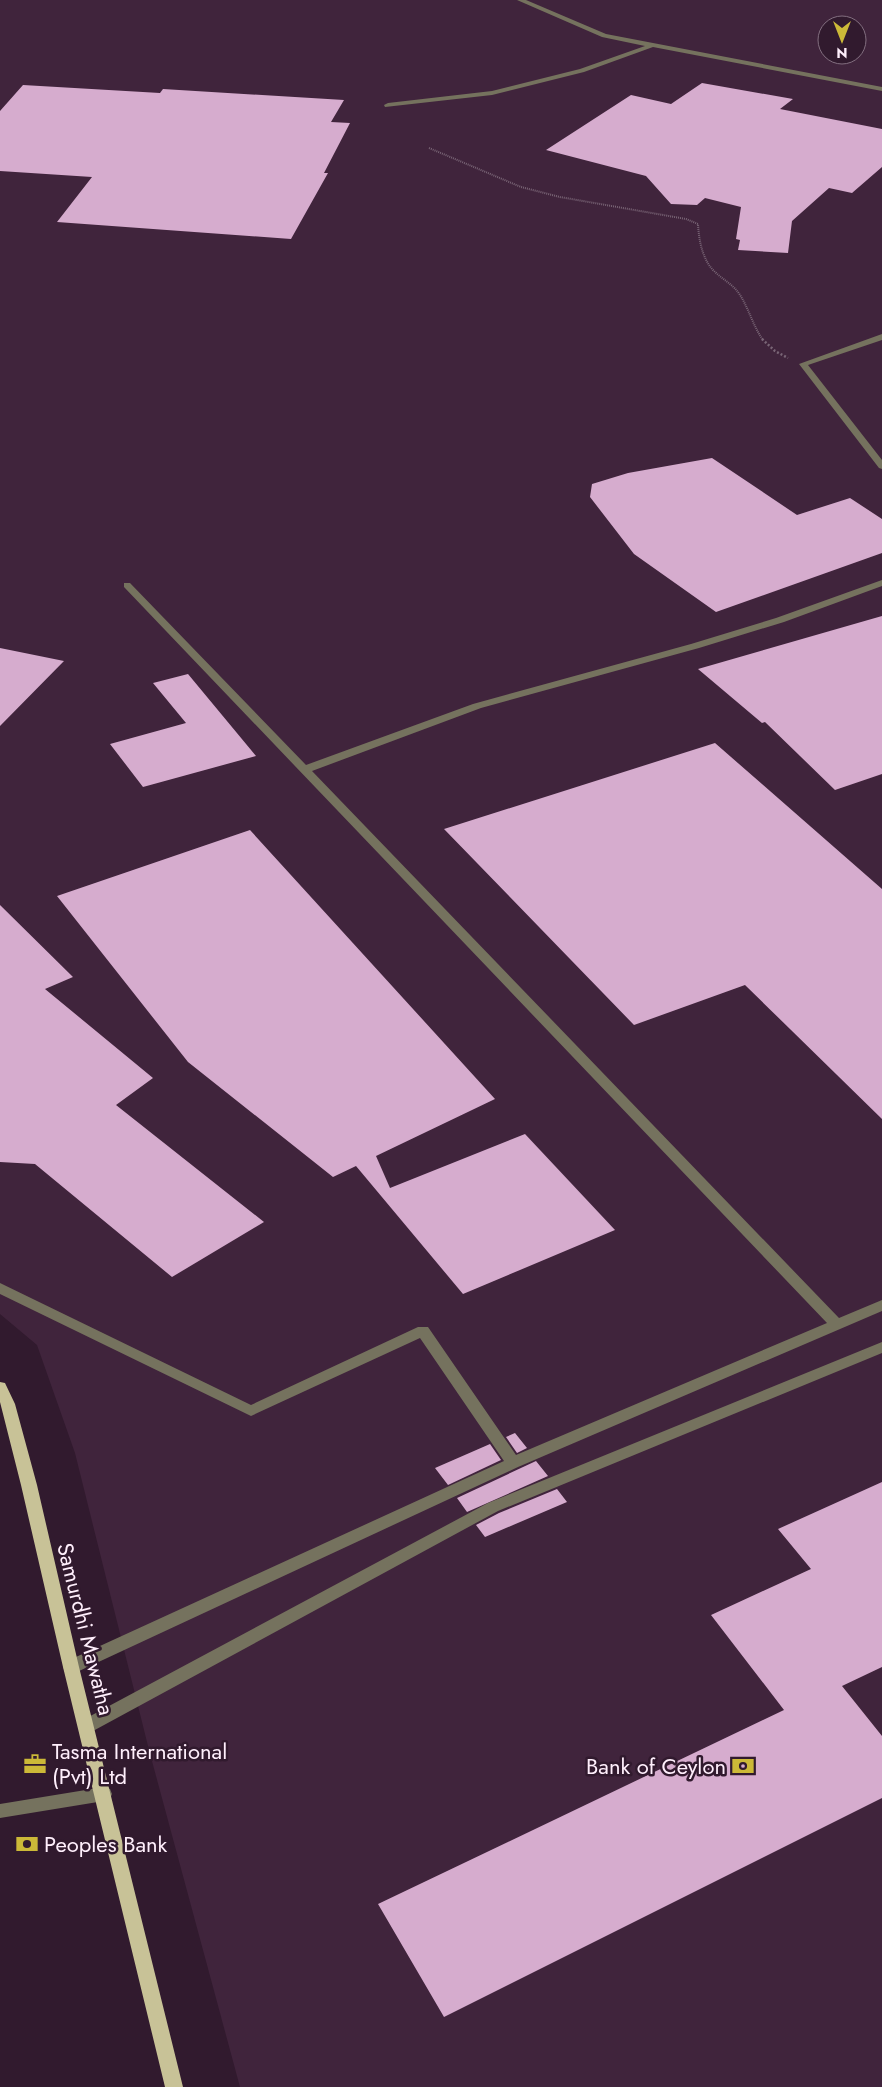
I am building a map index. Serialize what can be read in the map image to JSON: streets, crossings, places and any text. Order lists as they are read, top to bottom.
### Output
{
  "streets": {
    "main road": ["Samurdhi Mawatha"]
  },
  "places": {
    "office": ["Tasma International (Pvt) Ltd"],
    "bank": ["Bank of Ceylon", "Peoples Bank"]
  },
  "north": "bottom"
}
